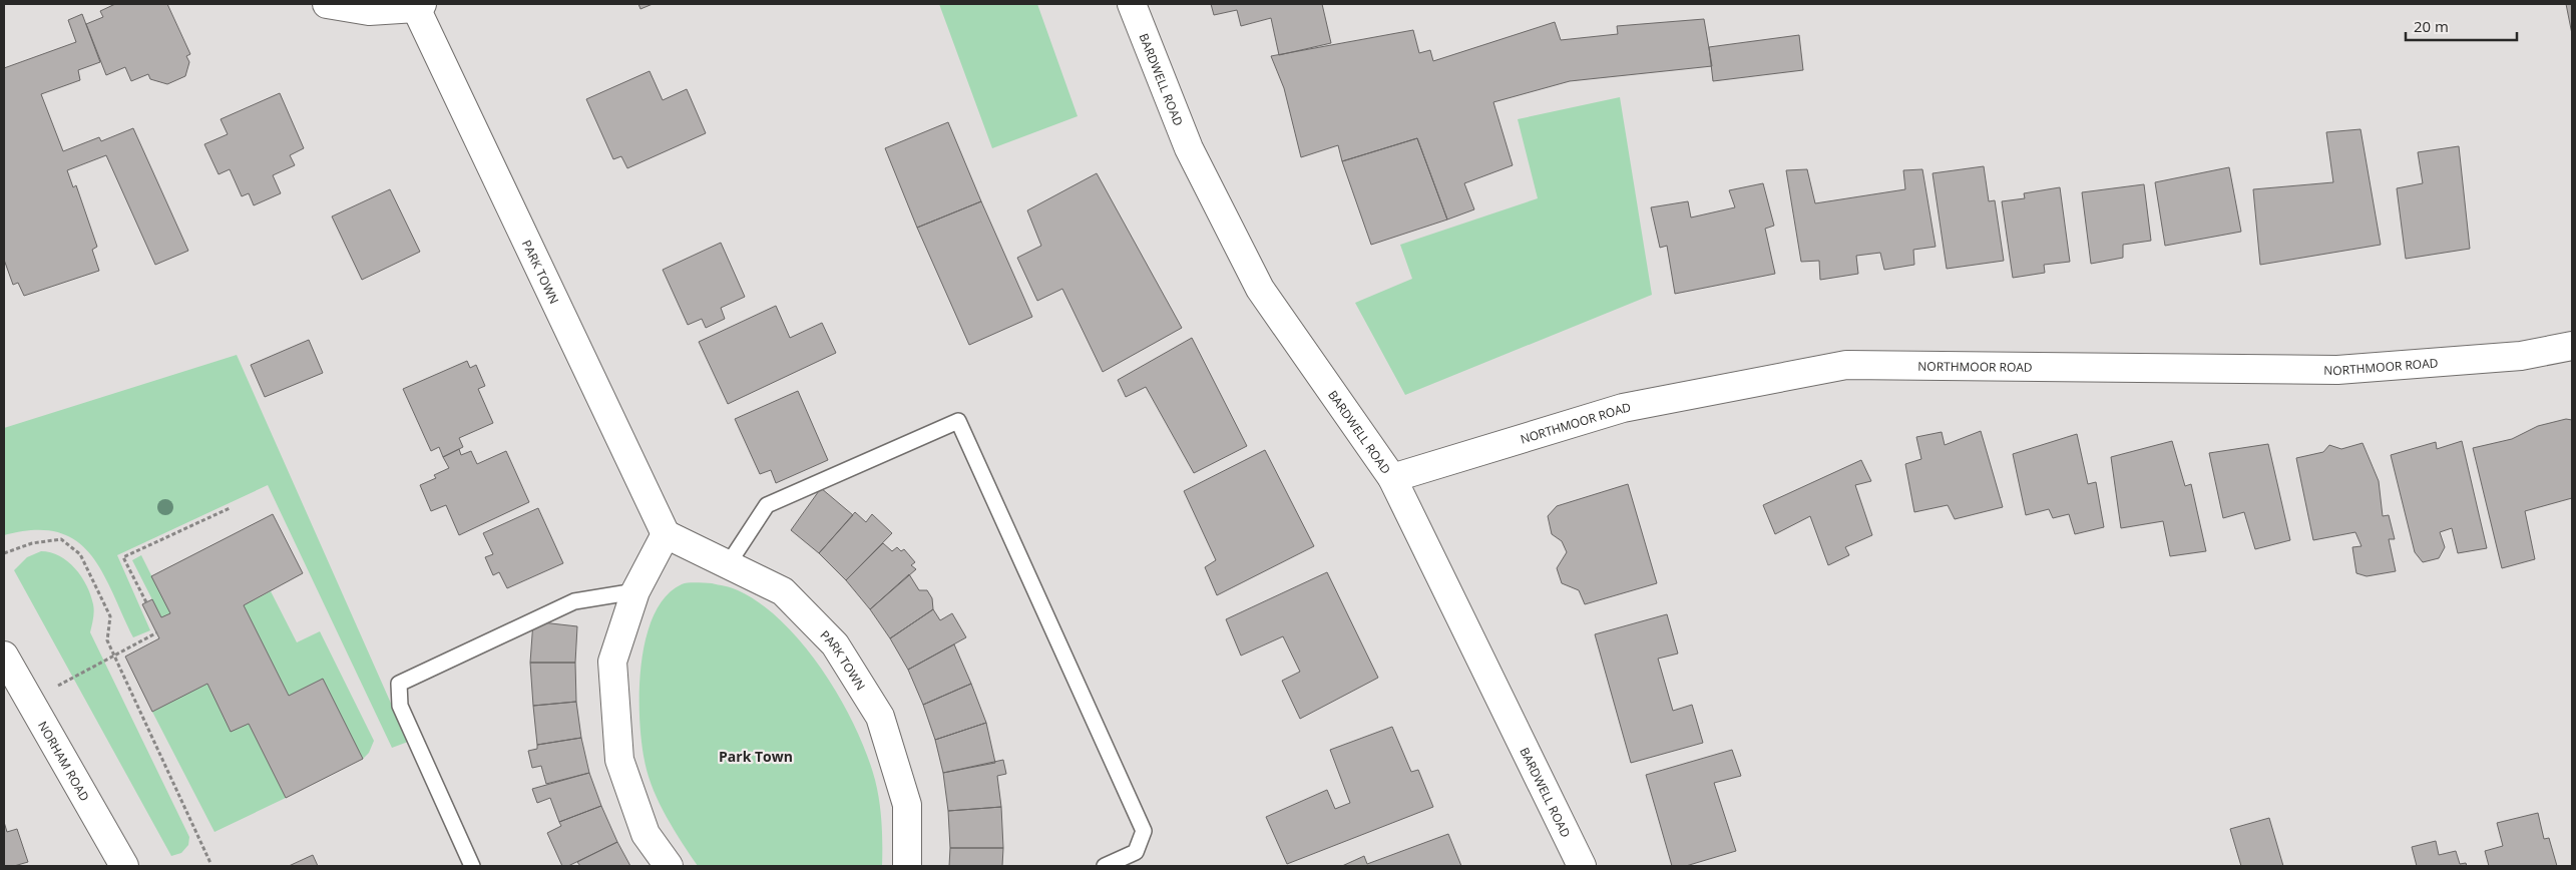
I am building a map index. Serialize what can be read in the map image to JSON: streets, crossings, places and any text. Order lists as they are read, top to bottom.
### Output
{
  "streets": {
    "street": [
      "BARDWELL ROAD",
      "PARK TOWN",
      "NORTHMOOR ROAD",
      "NORHAM ROAD"
    ]
  },
  "crossings": [
    ["BARDWELL ROAD", "NORTHMOOR ROAD"]
  ],
  "districts": ["Park Town"],
  "scale_bar": "20 m"
}
